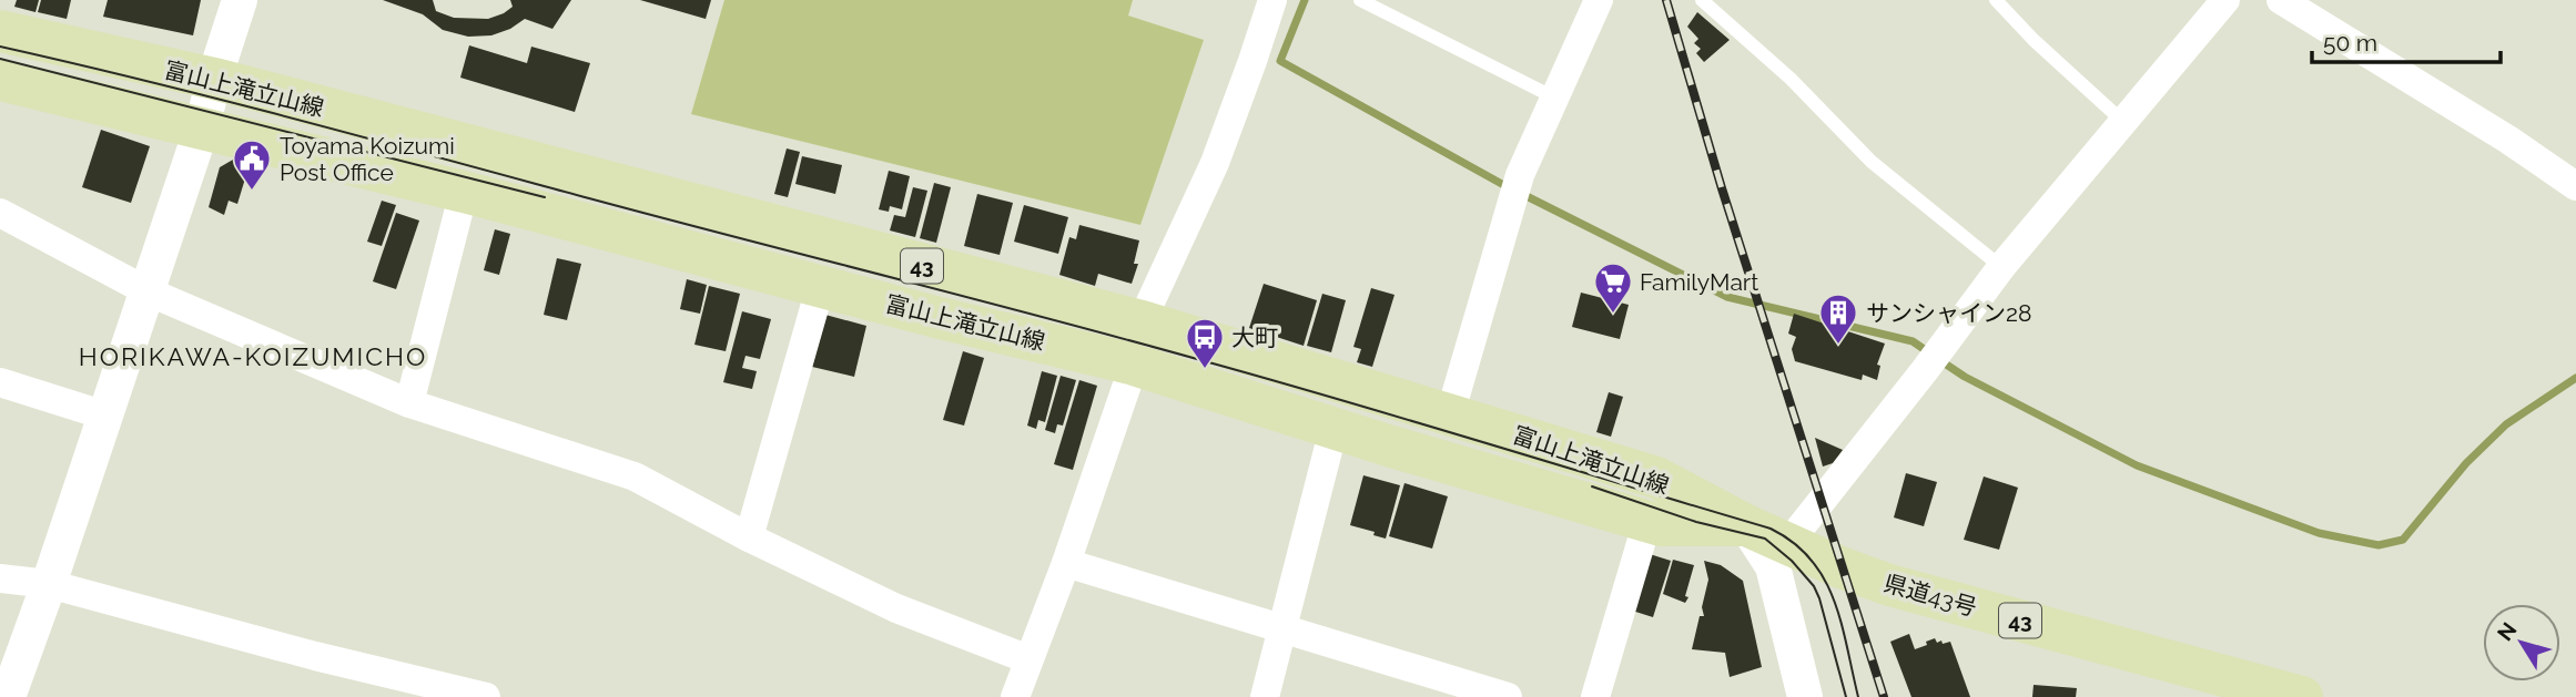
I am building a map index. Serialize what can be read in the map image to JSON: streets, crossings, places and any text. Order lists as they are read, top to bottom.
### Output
{
  "streets": {
    "main road": ["富山上滝立山線", "43", "県道43号"]
  },
  "crossings": [
    ["富山上滝立山線", "県道43号"]
  ],
  "districts": ["HORIKAWA-KOIZUMICHO"],
  "places": {
    "public building": ["Toyama Koizumi Post Office"],
    "supermarket": ["FamilyMart"],
    "building": ["サンシャイン28"],
    "bus stop": ["大町"]
  },
  "scale_bar": "50 m",
  "north": "top left"
}
